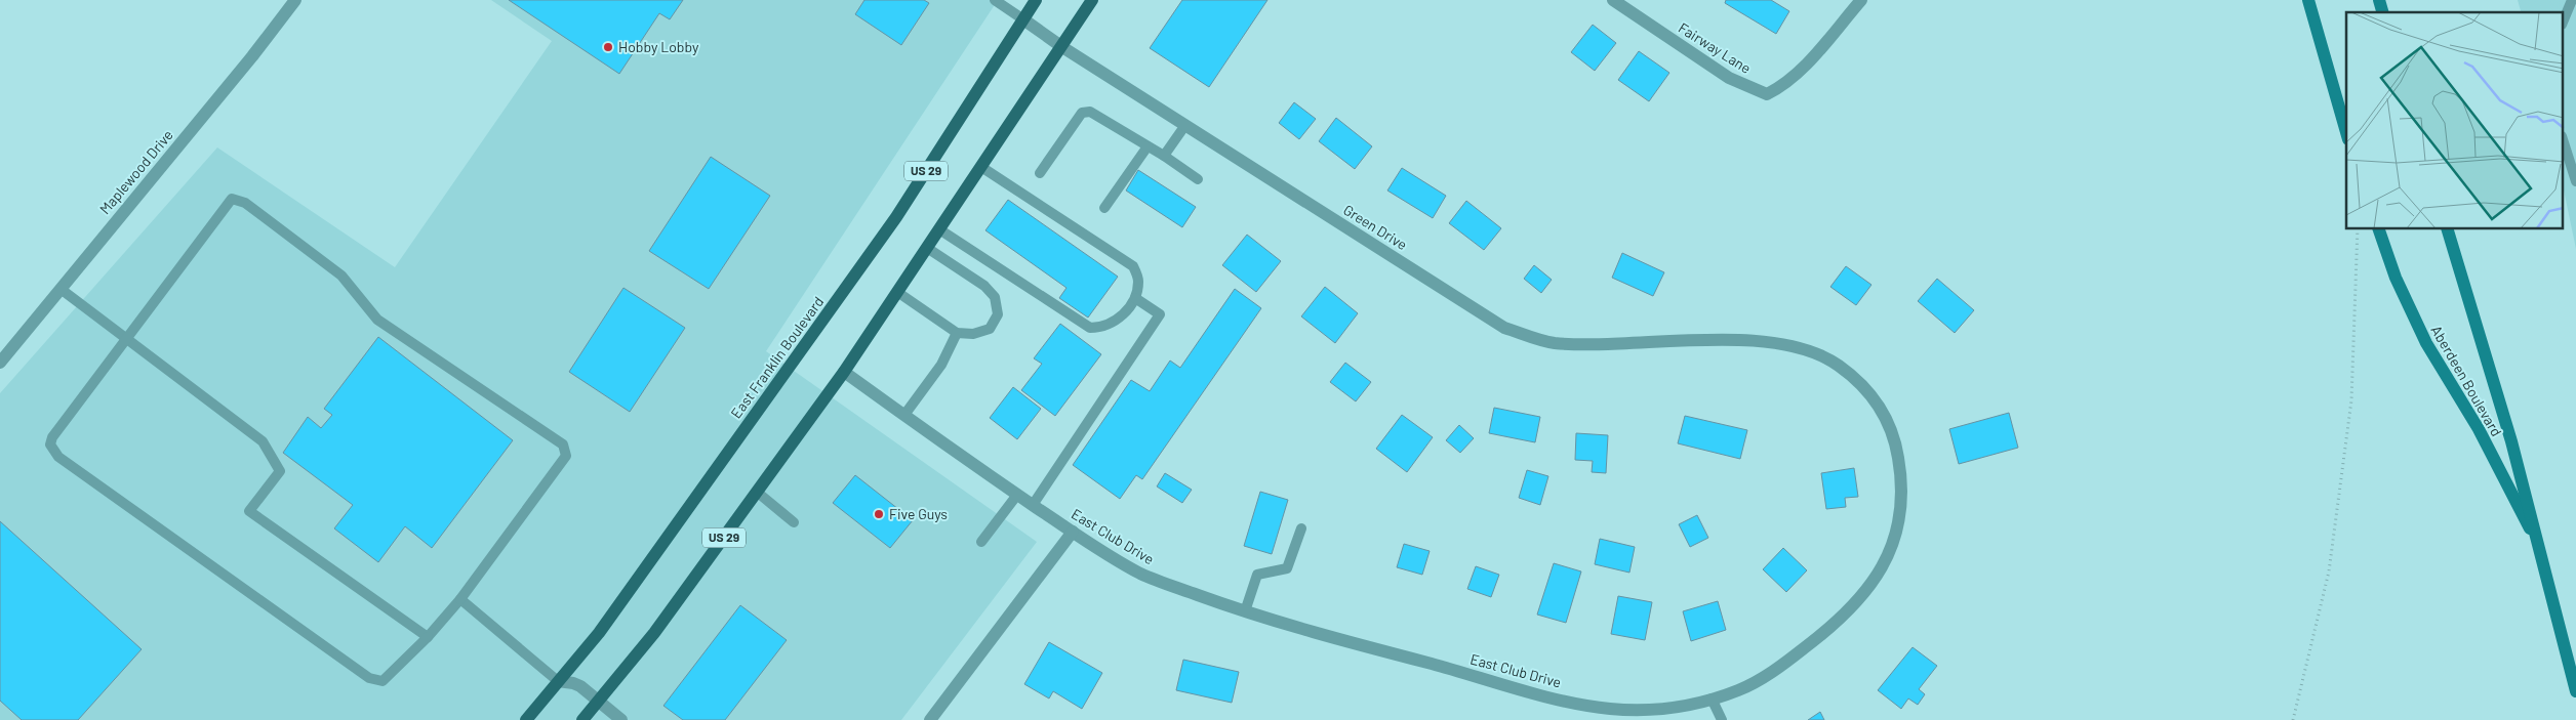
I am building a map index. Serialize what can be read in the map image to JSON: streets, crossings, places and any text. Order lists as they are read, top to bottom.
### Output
{
  "streets": {
    "main road": ["US 29", "East Franklin Boulevard", "Aberdeen Boulevard"],
    "street": [
      "Fairway Lane",
      "Maplewood Drive",
      "Green Drive",
      "East Club Drive"
    ]
  },
  "crossings": [
    ["US 29", "Green Drive"],
    ["US 29", "East Club Drive"],
    ["Green Drive", "East Franklin Boulevard"],
    ["Green Drive", "East Club Drive"]
  ],
  "places": ["Hobby Lobby", "Five Guys"]
}
